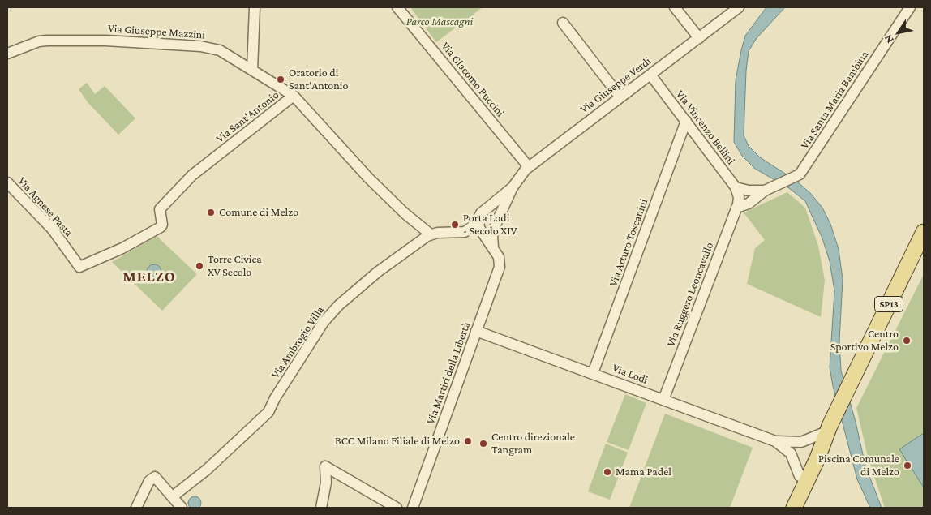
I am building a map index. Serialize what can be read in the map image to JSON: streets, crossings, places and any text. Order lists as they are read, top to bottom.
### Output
{
  "streets": {
    "main road": ["SP13"],
    "street": [
      "Via Giuseppe Mazzini",
      "Via Giacomo Puccini",
      "Via Giuseppe Verdi",
      "Via Santa Maria Bambina",
      "Via Sant'Antonio",
      "Via Vincenzo Bellini",
      "Via Agnese Pasta",
      "Via Arturo Toscanini",
      "Via Ruggero Leoncavallo",
      "Via Ambrogio Villa",
      "Via Martiri della Libertà",
      "Via Lodi"
    ]
  },
  "crossings": [
    ["Via Giuseppe Mazzini", "Via Sant'Antonio"],
    ["Via Giacomo Puccini", "Via Giuseppe Verdi"],
    ["Via Giuseppe Verdi", "Via Vincenzo Bellini"],
    ["Via Santa Maria Bambina", "Via Vincenzo Bellini"],
    ["Via Santa Maria Bambina", "Via Ruggero Leoncavallo"],
    ["Via Sant'Antonio", "Via Agnese Pasta"],
    ["Via Sant'Antonio", "Via Ambrogio Villa"],
    ["Via Vincenzo Bellini", "Via Arturo Toscanini"],
    ["Via Vincenzo Bellini", "Via Ruggero Leoncavallo"],
    ["Via Arturo Toscanini", "Via Lodi"],
    ["Via Ruggero Leoncavallo", "Via Lodi"],
    ["SP13", "Via Lodi"],
    ["Via Martiri della Libertà", "Via Lodi"]
  ],
  "districts": ["MELZO"],
  "parks": ["Parco Mascagni"],
  "places": [
    "Oratorio di Sant'Antonio",
    "Comune di Melzo",
    "Porta Lodi - Secolo XIV",
    "Torre Civica XV Secolo",
    "Centro Sportivo Melzo",
    "BCC Milano Filiale di Melzo",
    "Centro direzionale Tangram",
    "Piscina Comunale di Melzo",
    "Mama Padel"
  ],
  "north": "bottom left"
}
